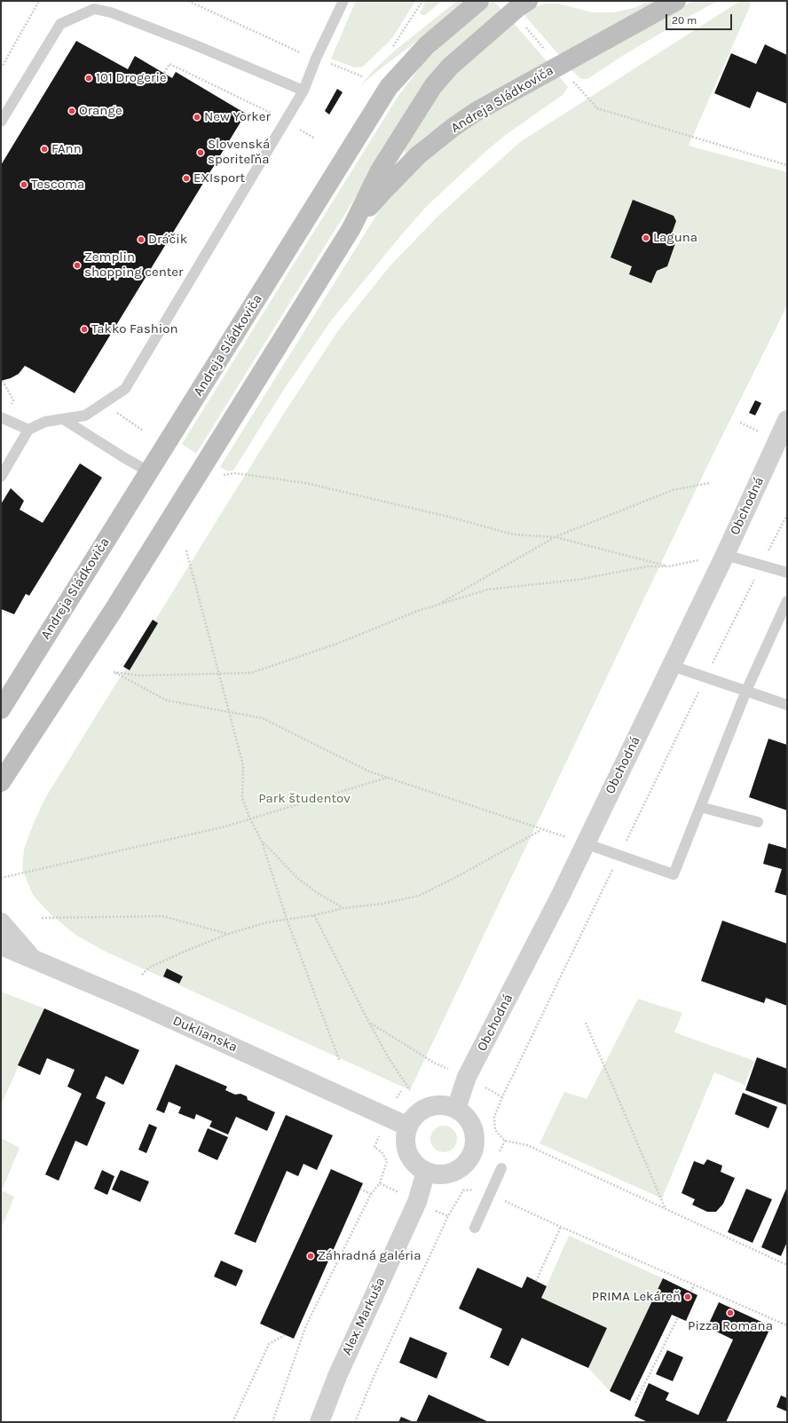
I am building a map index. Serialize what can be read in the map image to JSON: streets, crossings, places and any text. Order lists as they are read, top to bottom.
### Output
{
  "streets": {
    "main road": ["Andreja Sládkoviča"],
    "street": ["Obchodná", "Duklianska", "Alex. Markuša"]
  },
  "crossings": [
    ["Obchodná", "Duklianska"],
    ["Obchodná", "Alex. Markuša"],
    ["Duklianska", "Alex. Markuša"]
  ],
  "parks": ["Park študentov"],
  "places": [
    "101 Drogerie",
    "Orange",
    "New Yorker",
    "FAnn",
    "Slovenská sporiteľňa",
    "EXIsport",
    "Tescoma",
    "Laguna",
    "Dráčik",
    "Zemplin shopping center",
    "Takko Fashion",
    "Záhradná galéria",
    "PRIMA Lekáreň",
    "Pizza Romana"
  ],
  "scale_bar": "20 m"
}
